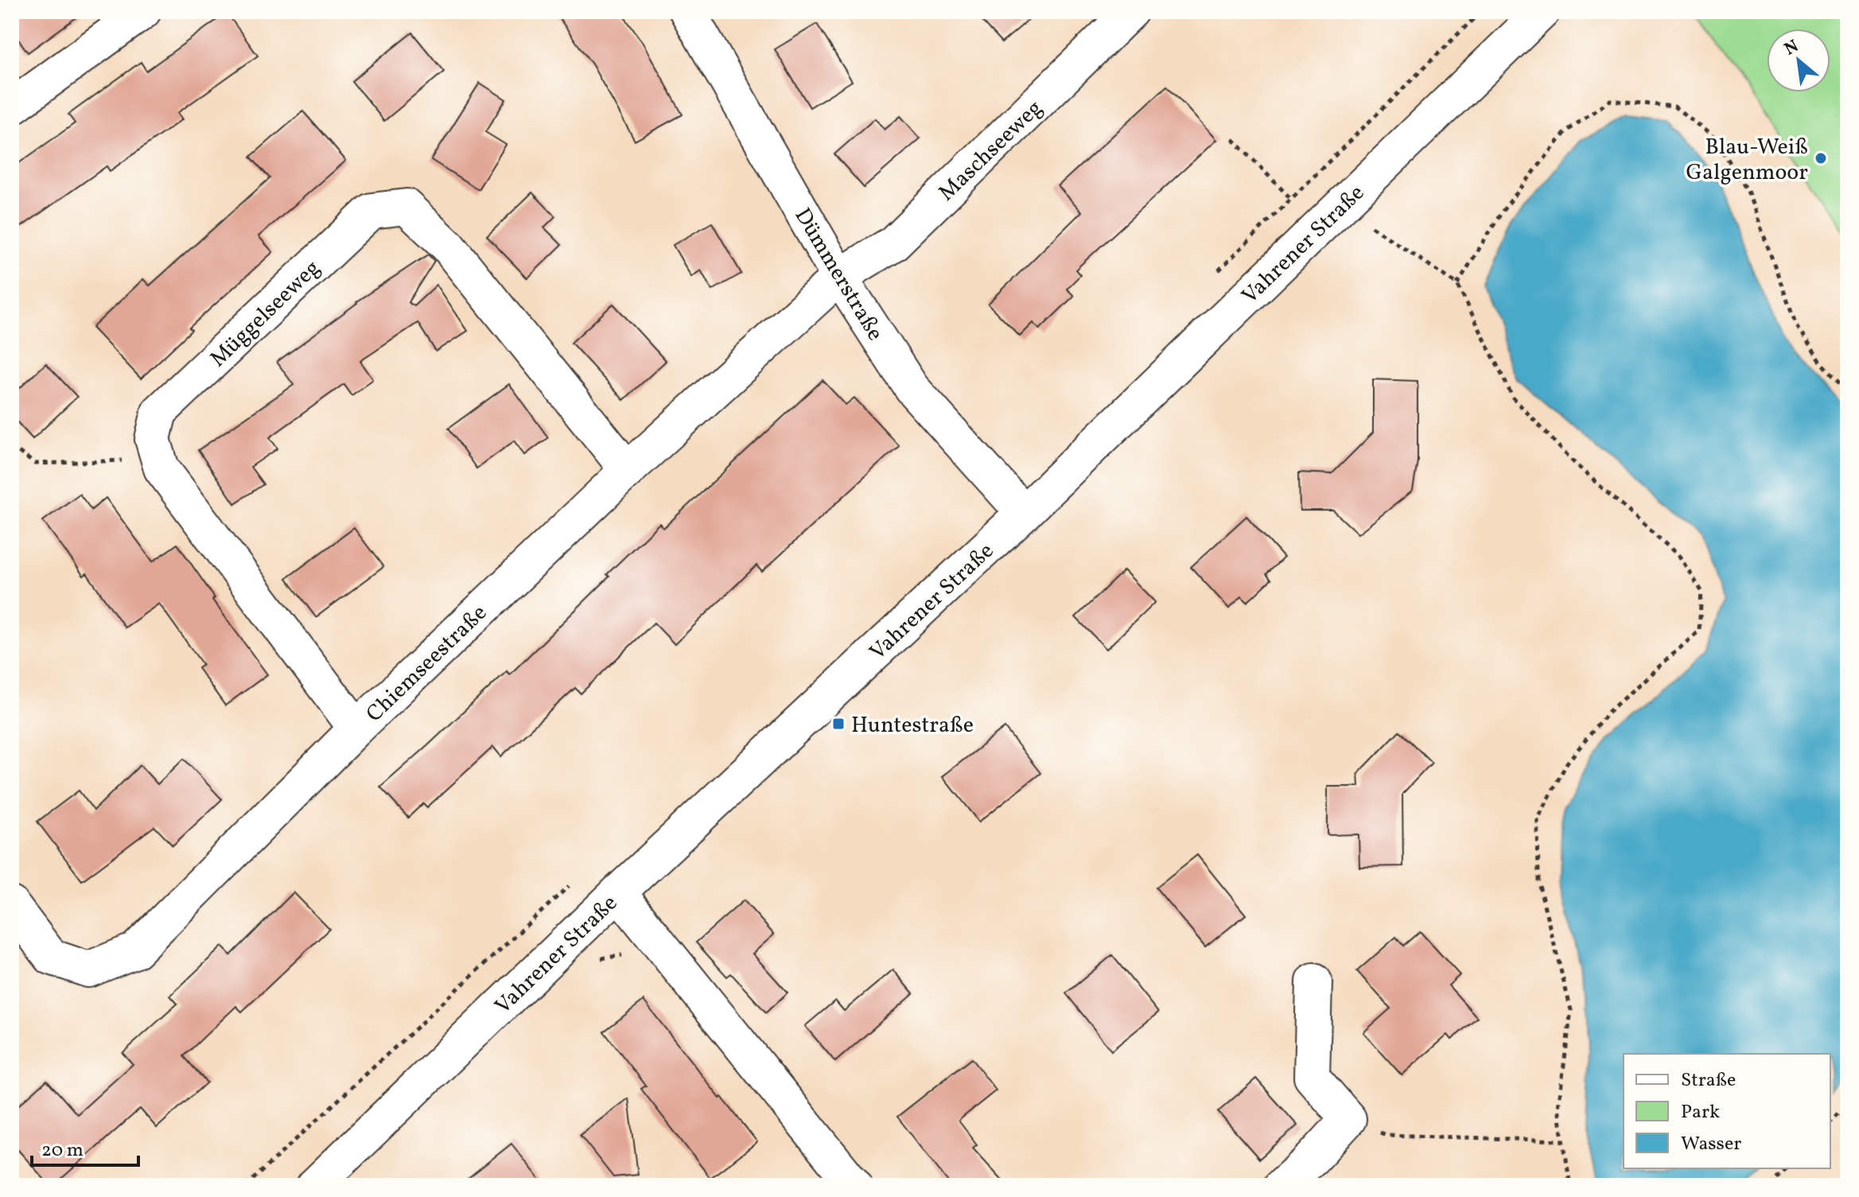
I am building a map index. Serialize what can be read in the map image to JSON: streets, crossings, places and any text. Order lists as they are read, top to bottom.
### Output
{
  "streets": {
    "street": [
      "Maschseeweg",
      "Vahrener Straße",
      "Dümmerstraße",
      "Müggelseeweg",
      "Chiemseestraße"
    ]
  },
  "crossings": [
    ["Maschseeweg", "Dümmerstraße"],
    ["Maschseeweg", "Chiemseestraße"],
    ["Vahrener Straße", "Dümmerstraße"],
    ["Dümmerstraße", "Chiemseestraße"],
    ["Müggelseeweg", "Chiemseestraße"]
  ],
  "places": {
    "other": ["Blau-Weiß Galgenmoor"],
    "transit": ["Huntestraße"]
  },
  "legend": ["Straße", "Park", "Wasser"],
  "scale_bar": "20 m",
  "north": "top left"
}
